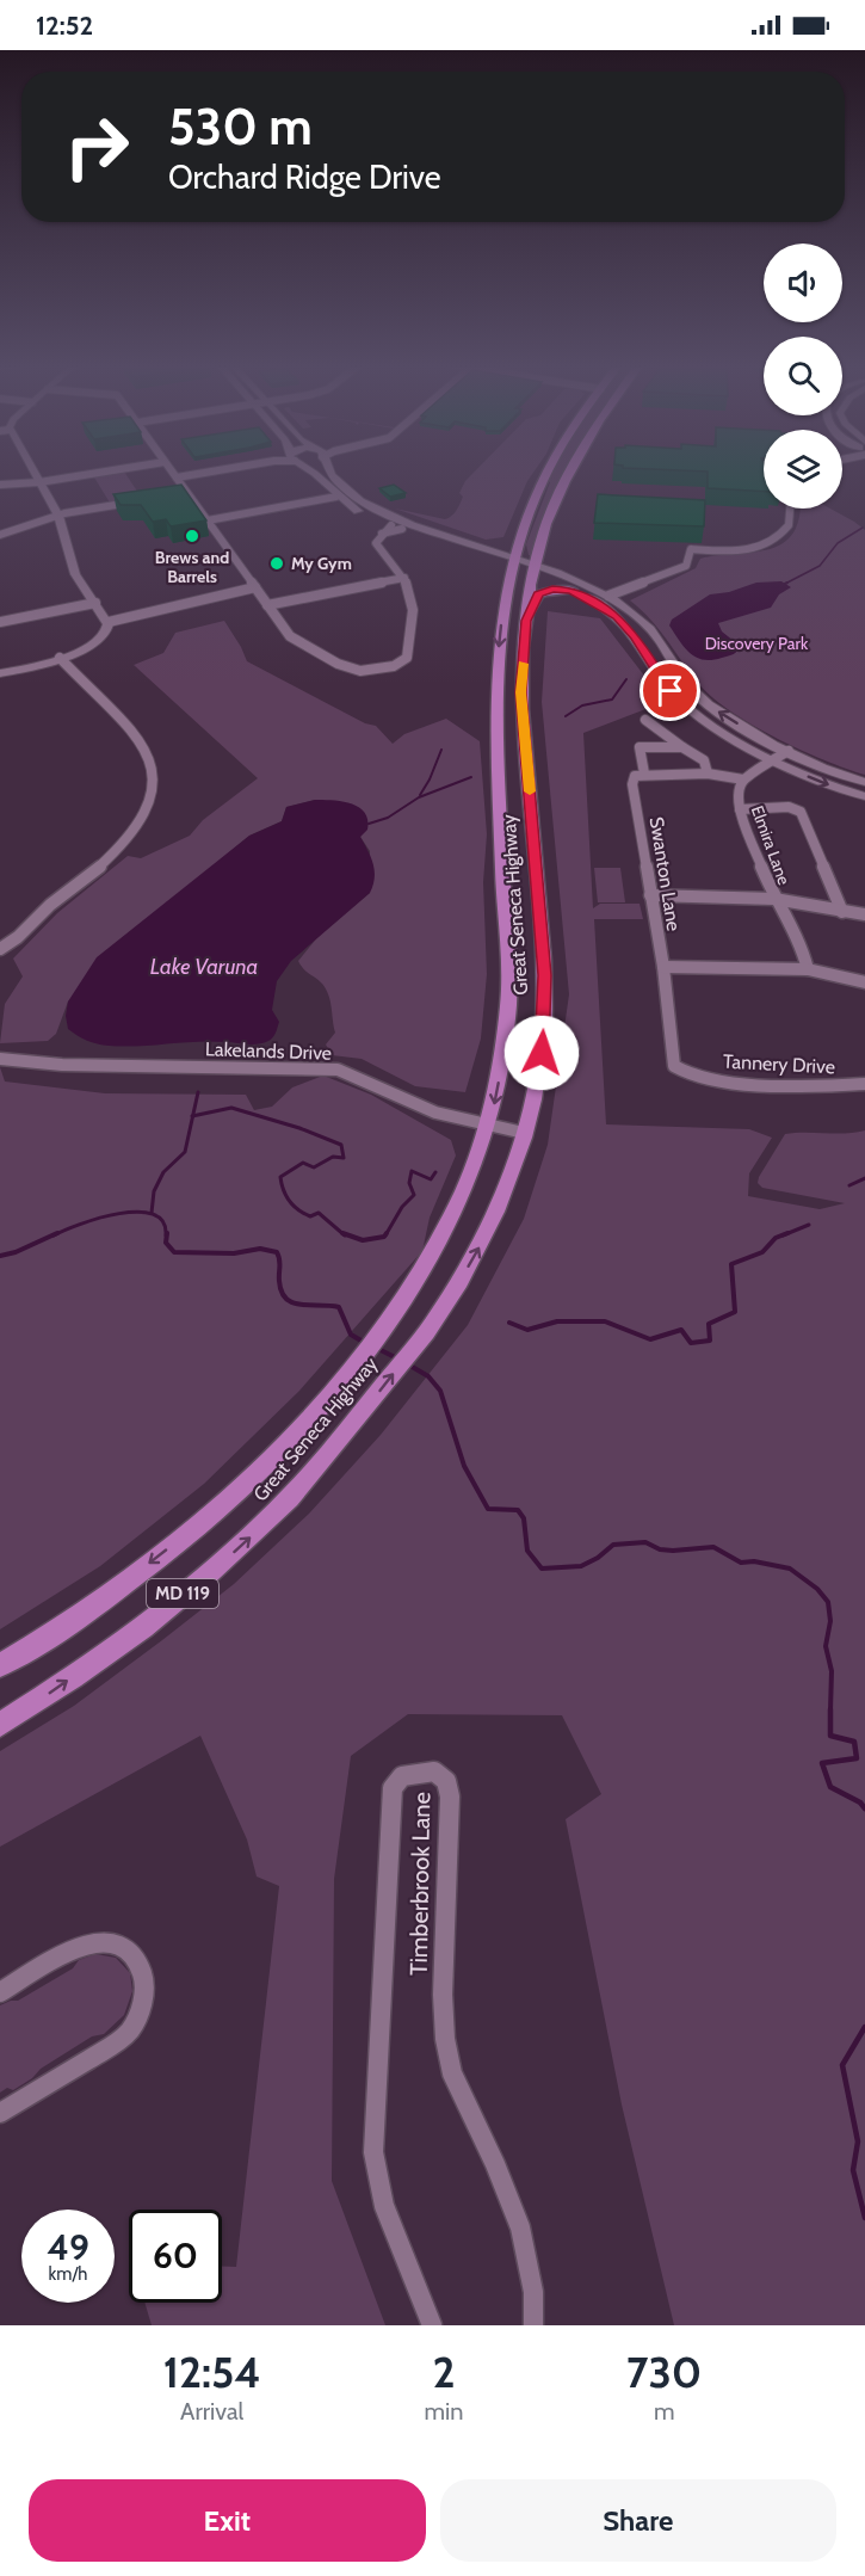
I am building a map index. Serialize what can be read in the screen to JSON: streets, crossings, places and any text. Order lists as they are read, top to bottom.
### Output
{
  "streets": {
    "main road": ["Great Seneca Highway", "MD 119"],
    "street": [
      "Elmira Lane",
      "Swanton Lane",
      "Lakelands Drive",
      "Tannery Drive",
      "Timberbrook Lane"
    ]
  },
  "crossings": [
    ["Swanton Lane", "Tannery Drive"],
    ["Great Seneca Highway", "Lakelands Drive"]
  ],
  "water": ["Lake Varuna"],
  "parks": ["Discovery Park"],
  "places": ["Brews and Barrels", "My Gym"],
  "page": {
    "status": "12:52",
    "turn": ["530 m", "Orchard Ridge Drive"],
    "speed": "49 km/h",
    "limit": "60",
    "eta": [
      "12:54",
      "Arrival",
      "2",
      "min",
      "730",
      "m"
    ],
    "buttons": ["Exit", "Share"]
  }
}
